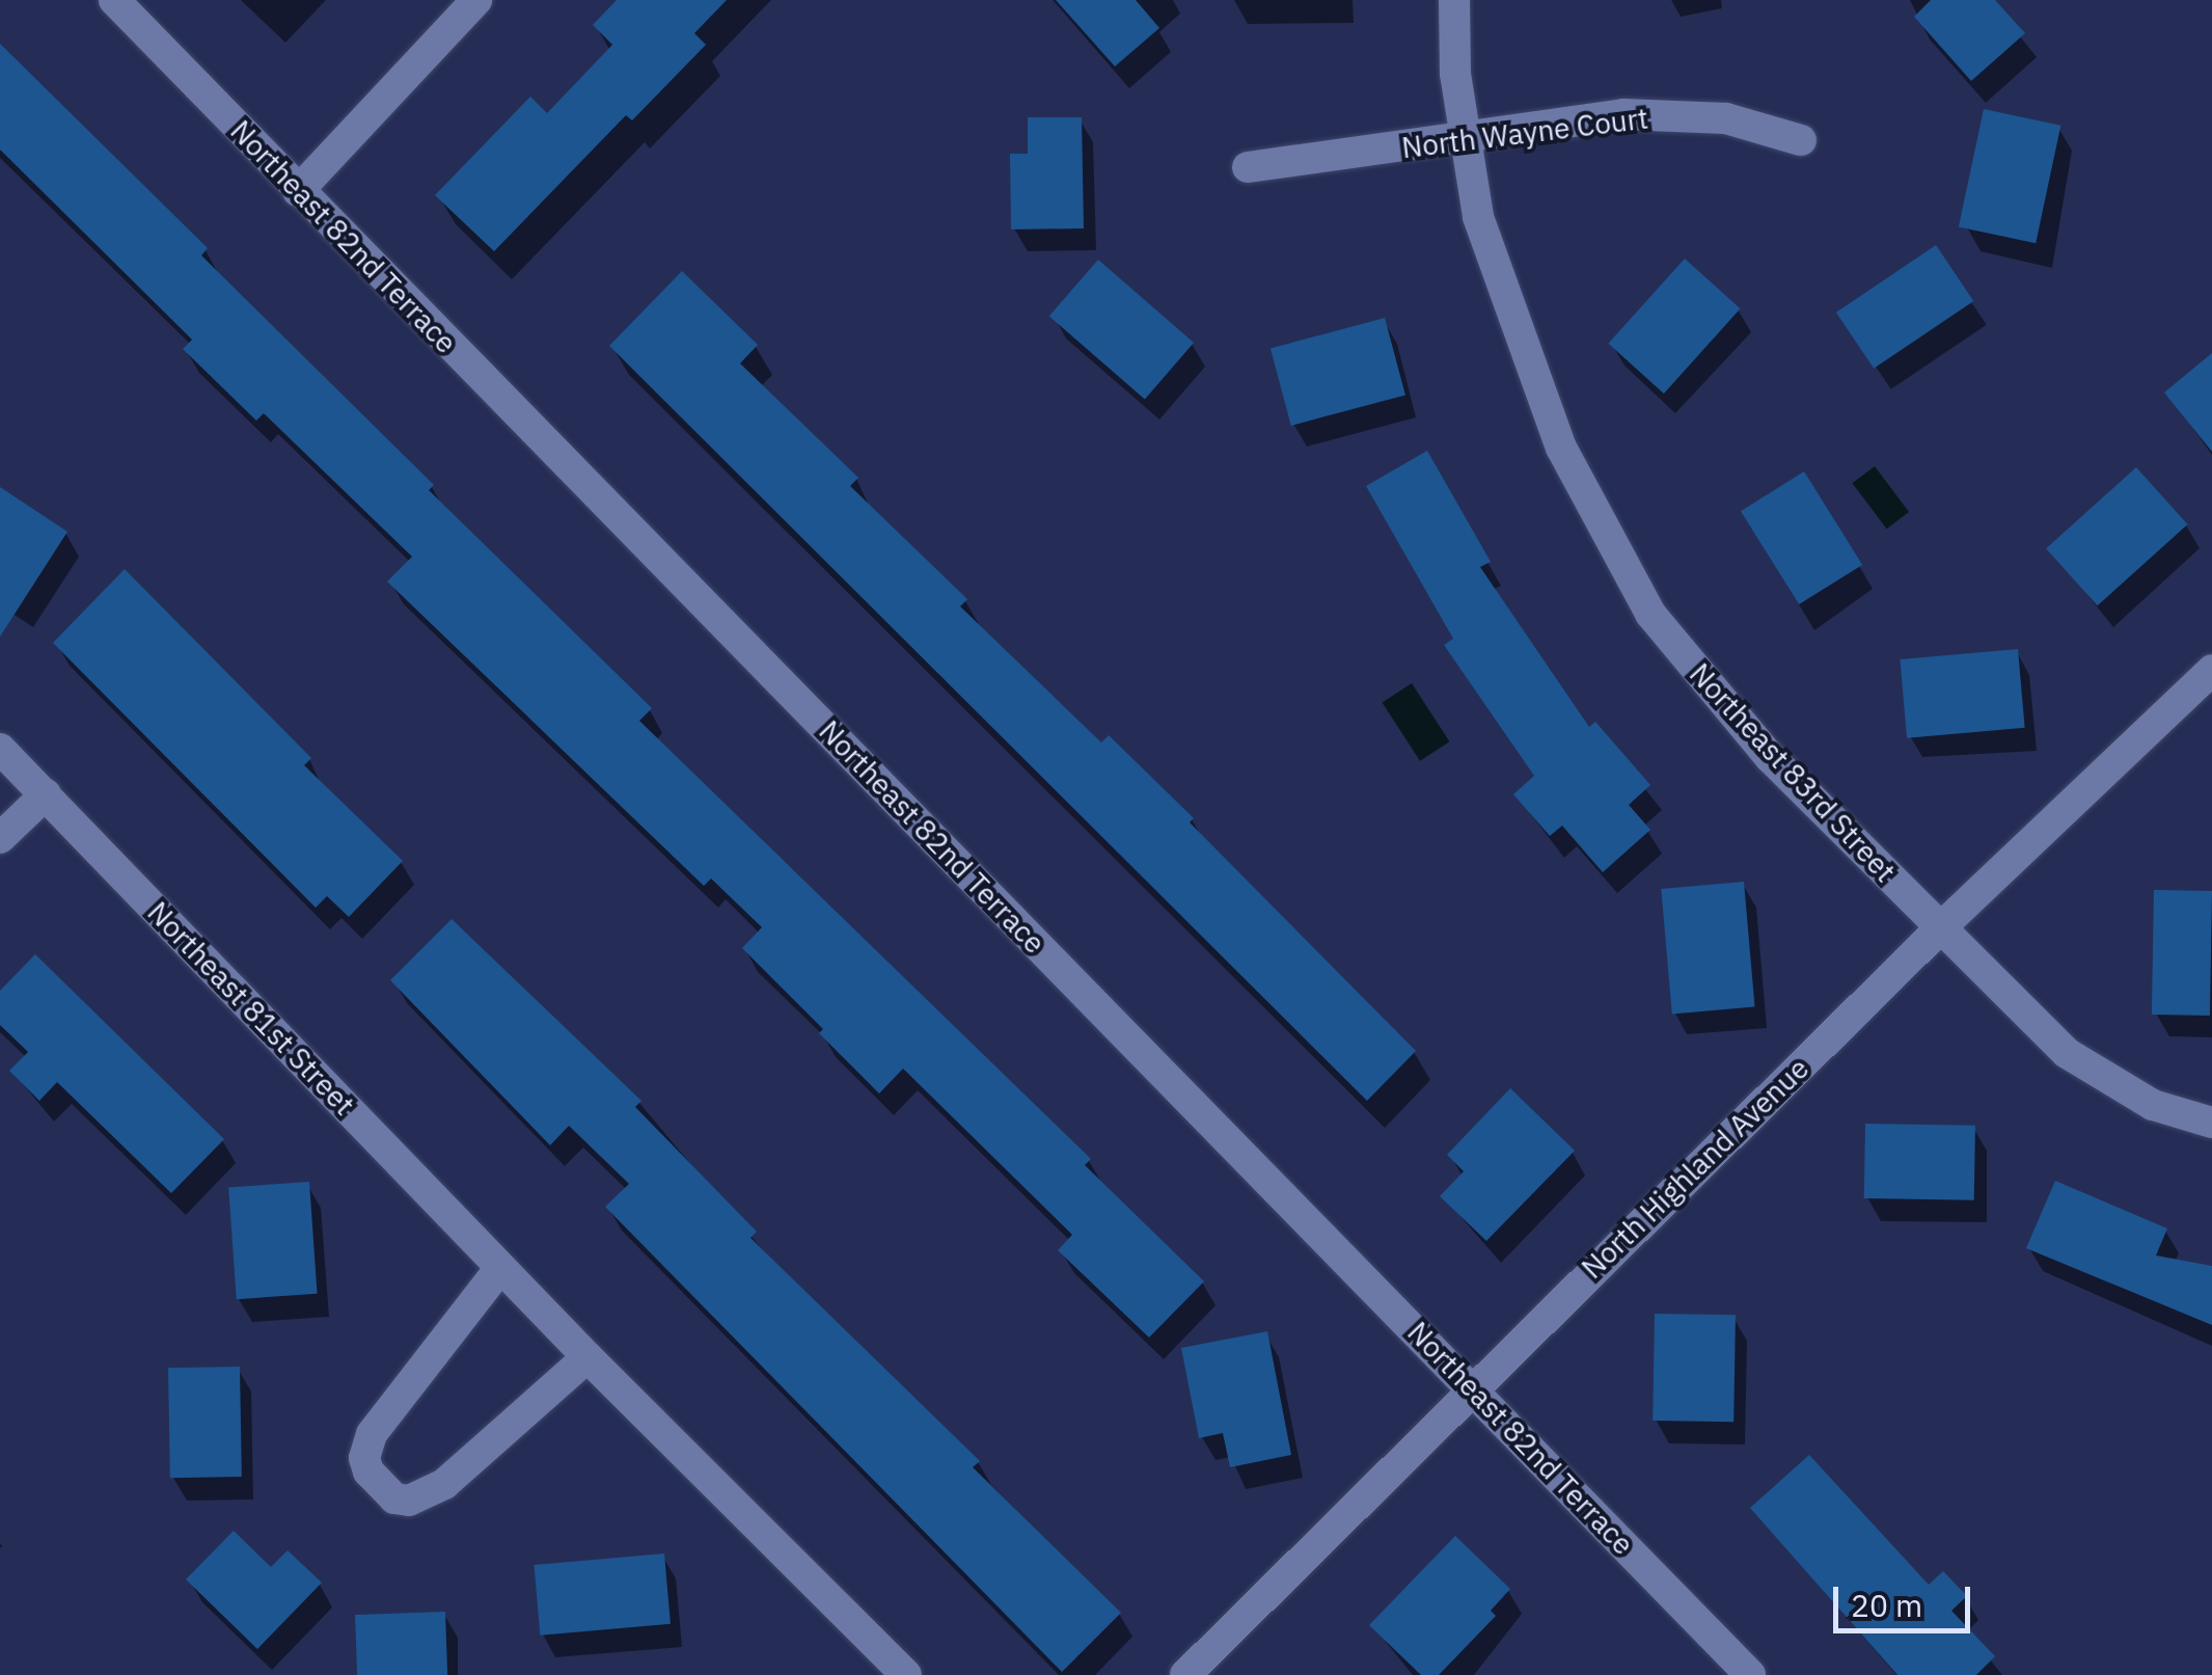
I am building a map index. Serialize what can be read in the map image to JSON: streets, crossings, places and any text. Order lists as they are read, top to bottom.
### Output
{
  "streets": {
    "street": [
      "North Wayne Court",
      "Northeast 82nd Terrace",
      "Northeast 83rd Street",
      "Northeast 81st Street",
      "North Highland Avenue"
    ]
  },
  "crossings": [
    ["North Wayne Court", "Northeast 83rd Street"],
    ["Northeast 82nd Terrace", "North Highland Avenue"],
    ["Northeast 83rd Street", "North Highland Avenue"]
  ],
  "scale_bar": "20 m"
}
